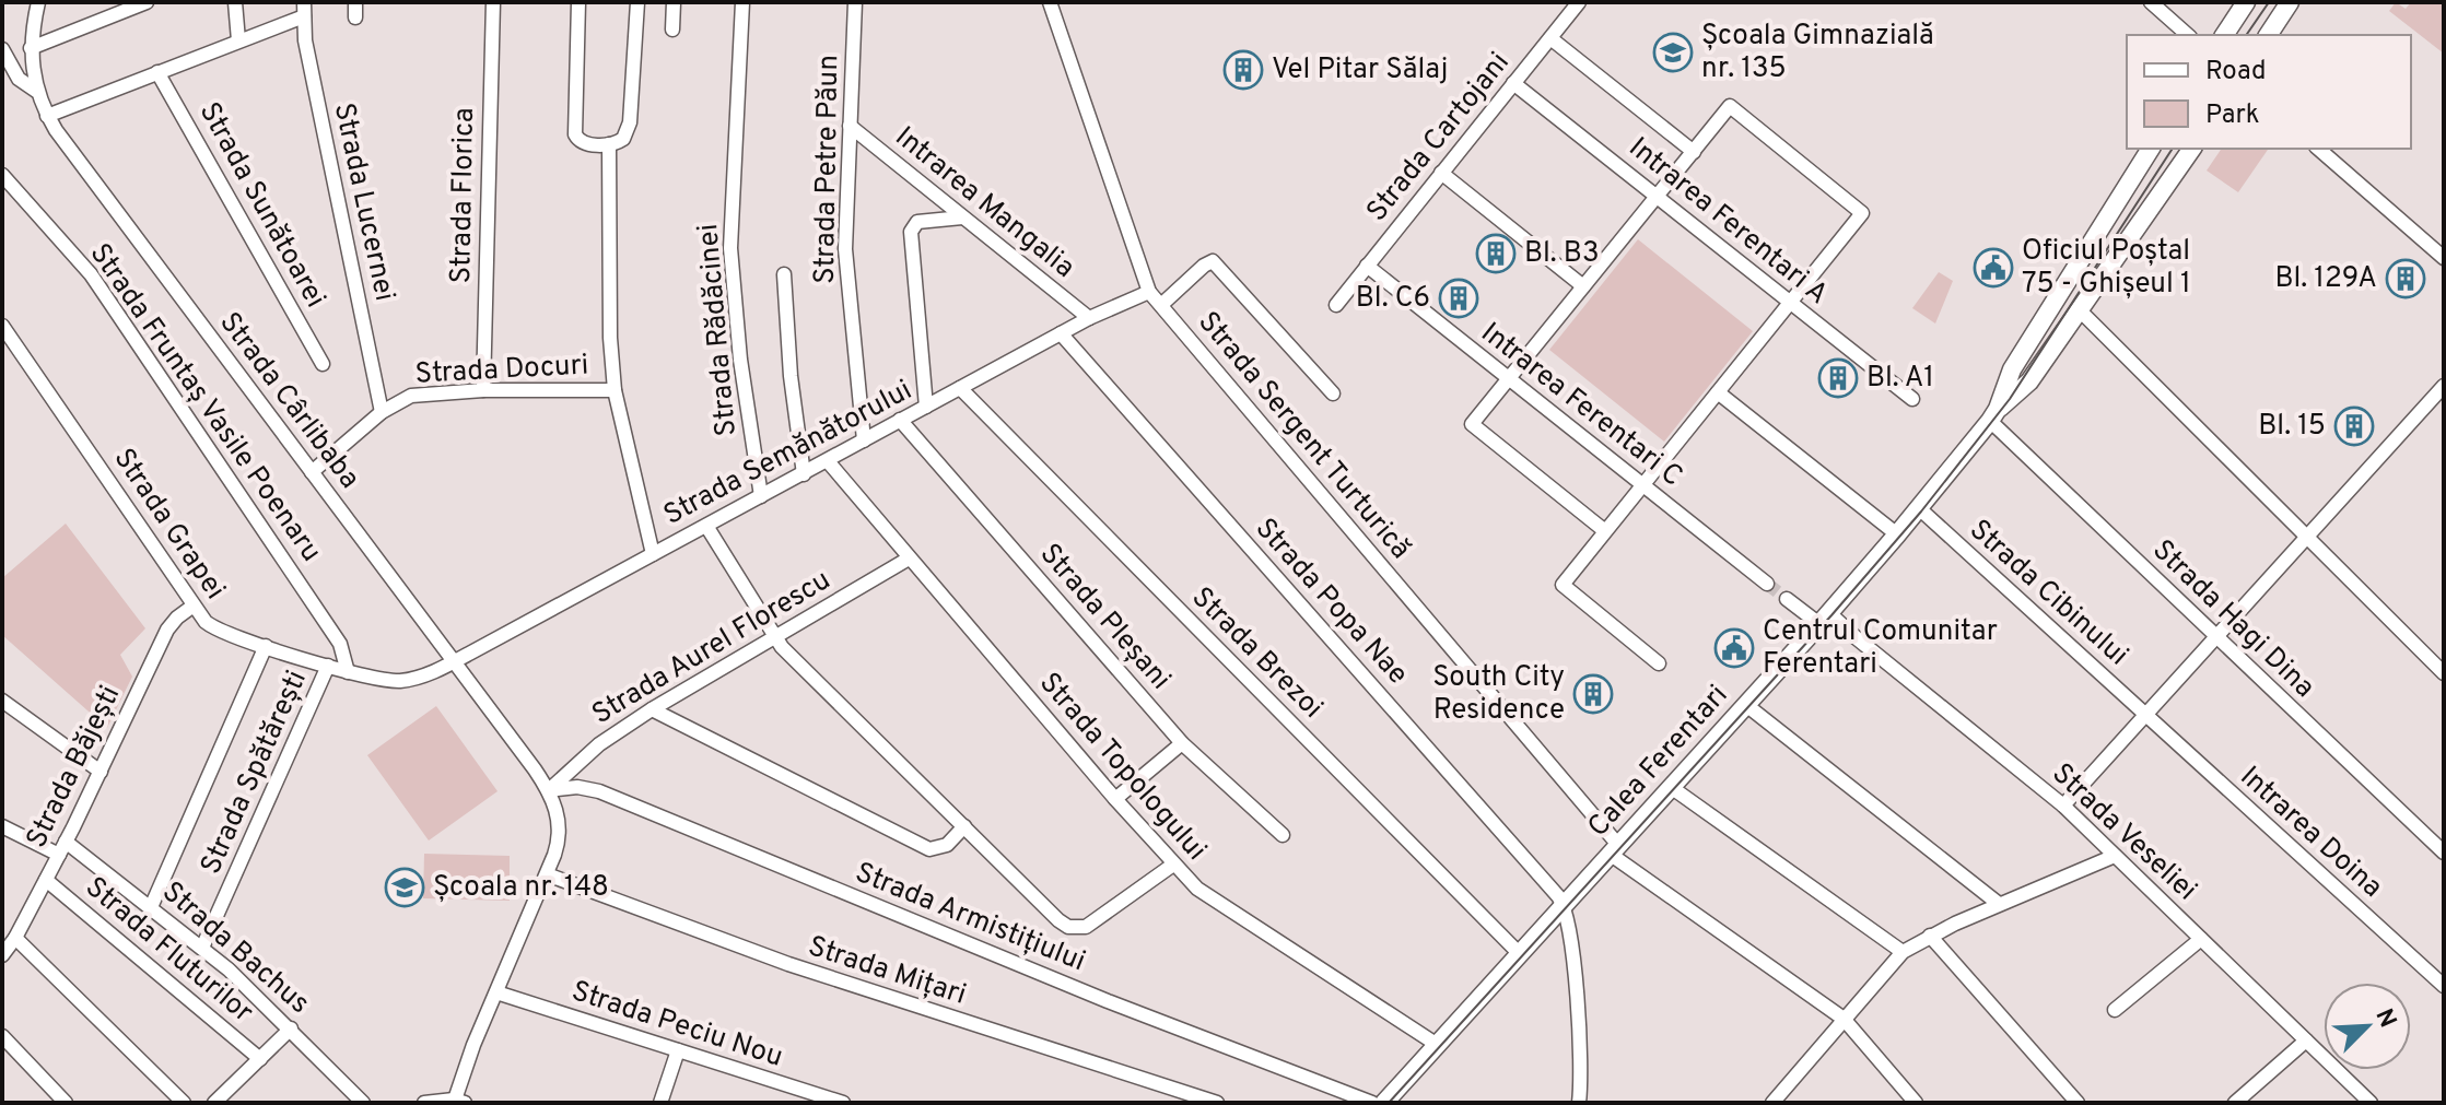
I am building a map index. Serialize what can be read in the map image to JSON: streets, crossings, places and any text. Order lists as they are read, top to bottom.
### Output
{
  "streets": {
    "main road": ["Calea Ferentari"],
    "street": [
      "Strada Cartojani",
      "Strada Petre Păun",
      "Strada Florica",
      "Strada Lucernei",
      "Intrarea Mangalia",
      "Strada Sunătoarei",
      "Intrarea Ferentari A",
      "Strada Rădăcinei",
      "Strada Docuri",
      "Strada Cârlibaba",
      "Strada Fruntaș Vasile Poenaru",
      "Intrarea Ferentari C",
      "Strada Sergent Turturică",
      "Strada Semănătorului",
      "Strada Grapei",
      "Strada Cibinului",
      "Strada Popa Nae",
      "Strada Pleșani",
      "Strada Hagi Dina",
      "Strada Aurel Florescu",
      "Strada Brezoi",
      "Strada Băjești",
      "Strada Topologului",
      "Strada Spătărești",
      "Strada Veseliei",
      "Intrarea Doina",
      "Strada Armistițiului",
      "Strada Bachus",
      "Strada Fluturilor",
      "Strada Mițari",
      "Strada Peciu Nou"
    ]
  },
  "crossings": [
    ["Strada Cartojani", "Intrarea Ferentari A"],
    ["Strada Cartojani", "Intrarea Ferentari C"],
    ["Strada Petre Păun", "Intrarea Mangalia"],
    ["Strada Petre Păun", "Strada Semănătorului"],
    ["Strada Florica", "Strada Docuri"],
    ["Strada Lucernei", "Strada Docuri"],
    ["Intrarea Mangalia", "Strada Semănătorului"],
    ["Strada Rădăcinei", "Strada Semănătorului"],
    ["Strada Docuri", "Strada Cârlibaba"],
    ["Strada Cârlibaba", "Strada Semănătorului"],
    ["Strada Cârlibaba", "Strada Grapei"],
    ["Strada Cârlibaba", "Strada Aurel Florescu"],
    ["Strada Cârlibaba", "Strada Armistițiului"],
    ["Strada Fruntaș Vasile Poenaru", "Strada Grapei"],
    ["Strada Sergent Turturică", "Strada Semănătorului"],
    ["Strada Sergent Turturică", "Calea Ferentari"],
    ["Strada Semănătorului", "Strada Grapei"],
    ["Strada Semănătorului", "Strada Popa Nae"],
    ["Strada Semănătorului", "Strada Pleșani"],
    ["Strada Semănătorului", "Strada Brezoi"],
    ["Strada Semănătorului", "Strada Topologului"],
    ["Strada Grapei", "Strada Băjești"],
    ["Strada Grapei", "Strada Spătărești"],
    ["Strada Cibinului", "Calea Ferentari"],
    ["Strada Cibinului", "Intrarea Doina"],
    ["Strada Popa Nae", "Calea Ferentari"],
    ["Strada Hagi Dina", "Calea Ferentari"],
    ["Strada Aurel Florescu", "Strada Topologului"],
    ["Strada Aurel Florescu", "Strada Armistițiului"],
    ["Strada Brezoi", "Calea Ferentari"],
    ["Calea Ferentari", "Strada Topologului"],
    ["Calea Ferentari", "Strada Veseliei"],
    ["Strada Băjești", "Strada Bachus"],
    ["Strada Băjești", "Strada Fluturilor"],
    ["Strada Spătărești", "Strada Bachus"]
  ],
  "places": {
    "school or university": ["Școala Gimnazială nr. 135", "Școala nr. 148"],
    "building": [
      "Vel Pitar Sălaj",
      "Bl. B3",
      "Bl. 129A",
      "Bl. C6",
      "Bl. A1",
      "Bl. 15",
      "South City Residence"
    ],
    "public building": ["Oficiul Poștal 75 - Ghișeul 1", "Centrul Comunitar Ferentari"]
  },
  "legend": ["Road", "Park"],
  "north": "top right"
}
